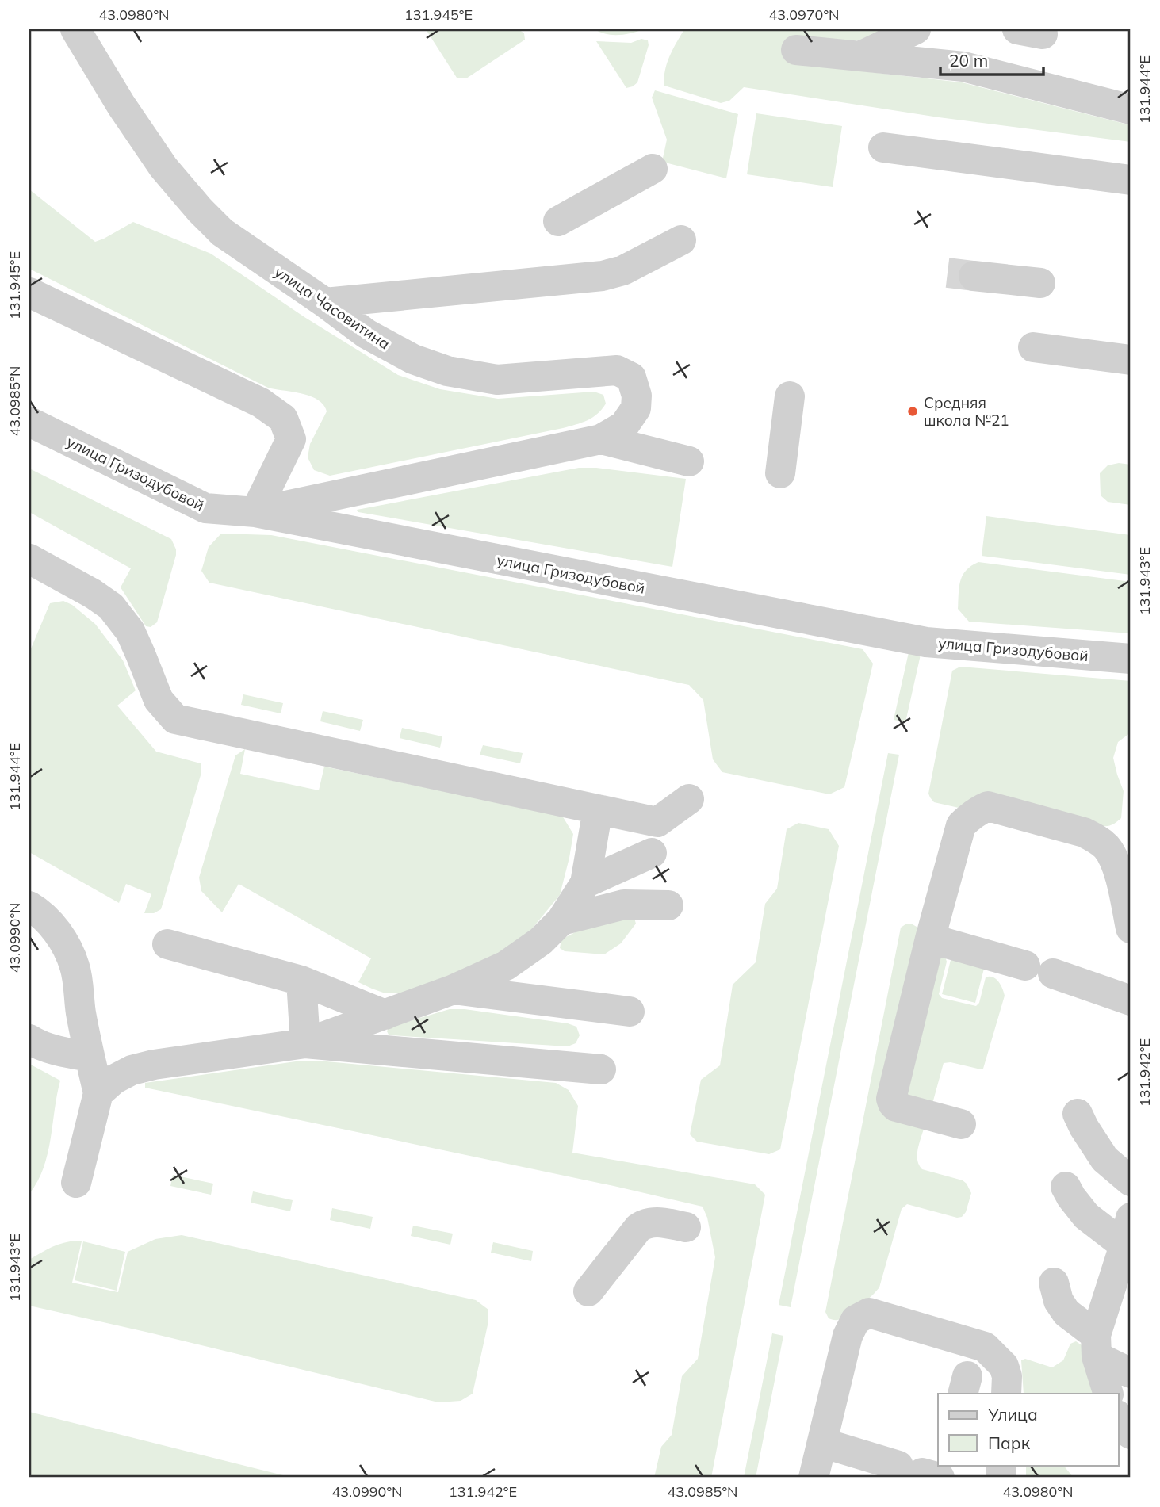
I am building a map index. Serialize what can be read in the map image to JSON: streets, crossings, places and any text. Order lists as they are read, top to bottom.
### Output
{
  "streets": {
    "street": ["улица Часовитина", "улица Гризодубовой"]
  },
  "crossings": [
    ["улица Часовитина", "улица Гризодубовой"]
  ],
  "places": ["Средняя школа №21"],
  "legend": ["Улица", "Парк"],
  "scale_bar": "20 m",
  "coordinates": [
    "43.0980°N",
    "131.945°E",
    "43.0970°N",
    "131.944°E",
    "43.0985°N",
    "131.943°E",
    "43.0990°N",
    "131.942°E"
  ]
}
